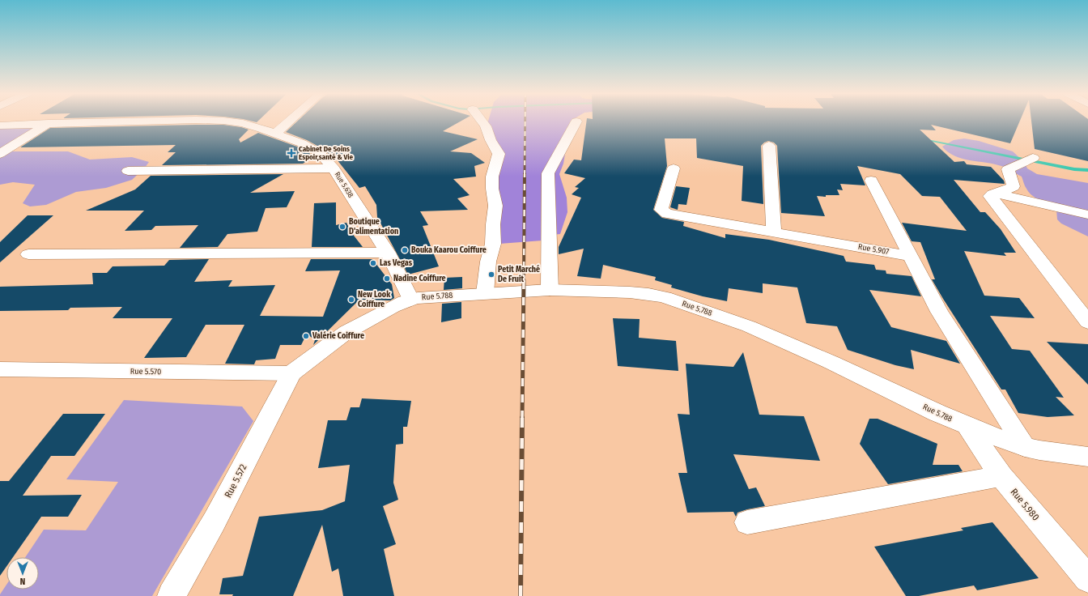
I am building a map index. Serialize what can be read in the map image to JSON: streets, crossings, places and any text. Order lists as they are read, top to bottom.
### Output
{
  "streets": {
    "street": [
      "Rue 5.638",
      "Rue 5.907",
      "Rue 5.788",
      "Rue 5.570",
      "Rue 5.572",
      "Rue 5.980"
    ]
  },
  "crossings": [
    ["Rue 5.638", "Rue 5.788"],
    ["Rue 5.788", "Rue 5.570"],
    ["Rue 5.788", "Rue 5.572"],
    ["Rue 5.788", "Rue 5.980"],
    ["Rue 5.570", "Rue 5.572"]
  ],
  "places": {
    "health": ["Cabinet De Soins Espoir,santé & Vie"],
    "other": [
      "Boutique D'alimentation",
      "Bouka Kaarou Coiffure",
      "Las Vegas",
      "Petit Marché De Fruit",
      "Nadine Coiffure",
      "New Look Coiffure",
      "Valérie Coiffure"
    ]
  },
  "north": "bottom"
}
